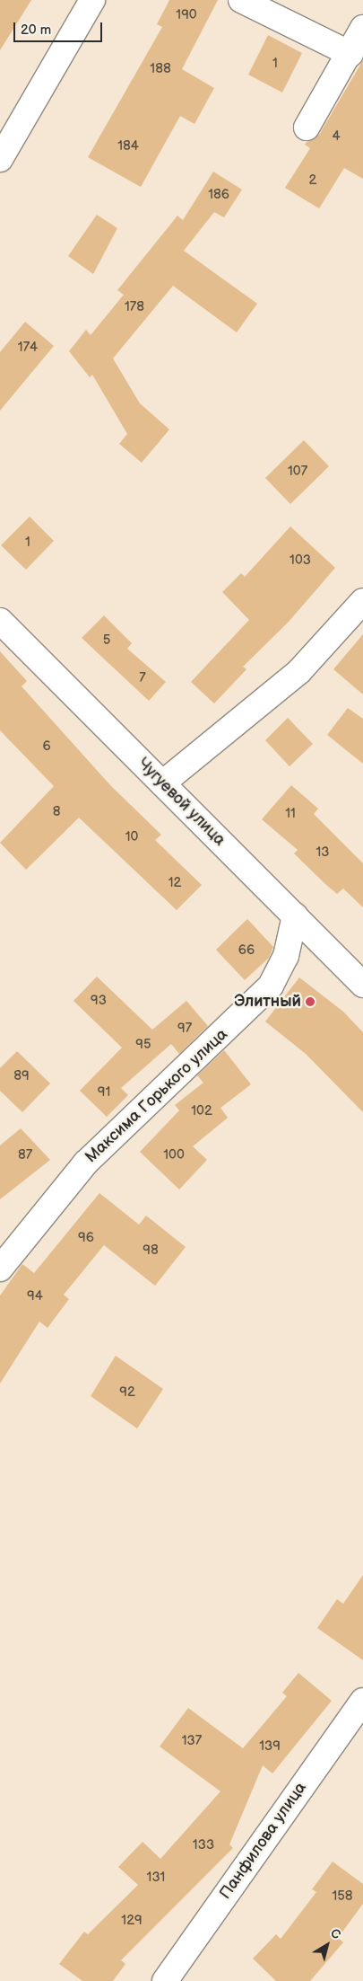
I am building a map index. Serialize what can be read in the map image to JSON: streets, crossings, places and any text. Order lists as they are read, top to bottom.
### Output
{
  "streets": {
    "street": ["Чугуевой улица", "Максима Горького улица", "Панфилова улица"]
  },
  "crossings": [
    ["Чугуевой улица", "Максима Горького улица"]
  ],
  "places": ["Элитный"],
  "house_numbers": [
    "190",
    "1",
    "188",
    "4",
    "184",
    "2",
    "186",
    "178",
    "174",
    "107",
    "1",
    "103",
    "5",
    "7",
    "6",
    "8",
    "11",
    "10",
    "13",
    "12",
    "66",
    "93",
    "97",
    "95",
    "89",
    "91",
    "102",
    "87",
    "100",
    "96",
    "98",
    "94",
    "92",
    "137",
    "139",
    "133",
    "131",
    "158",
    "129"
  ],
  "scale_bar": "20 m",
  "north": "top right"
}
